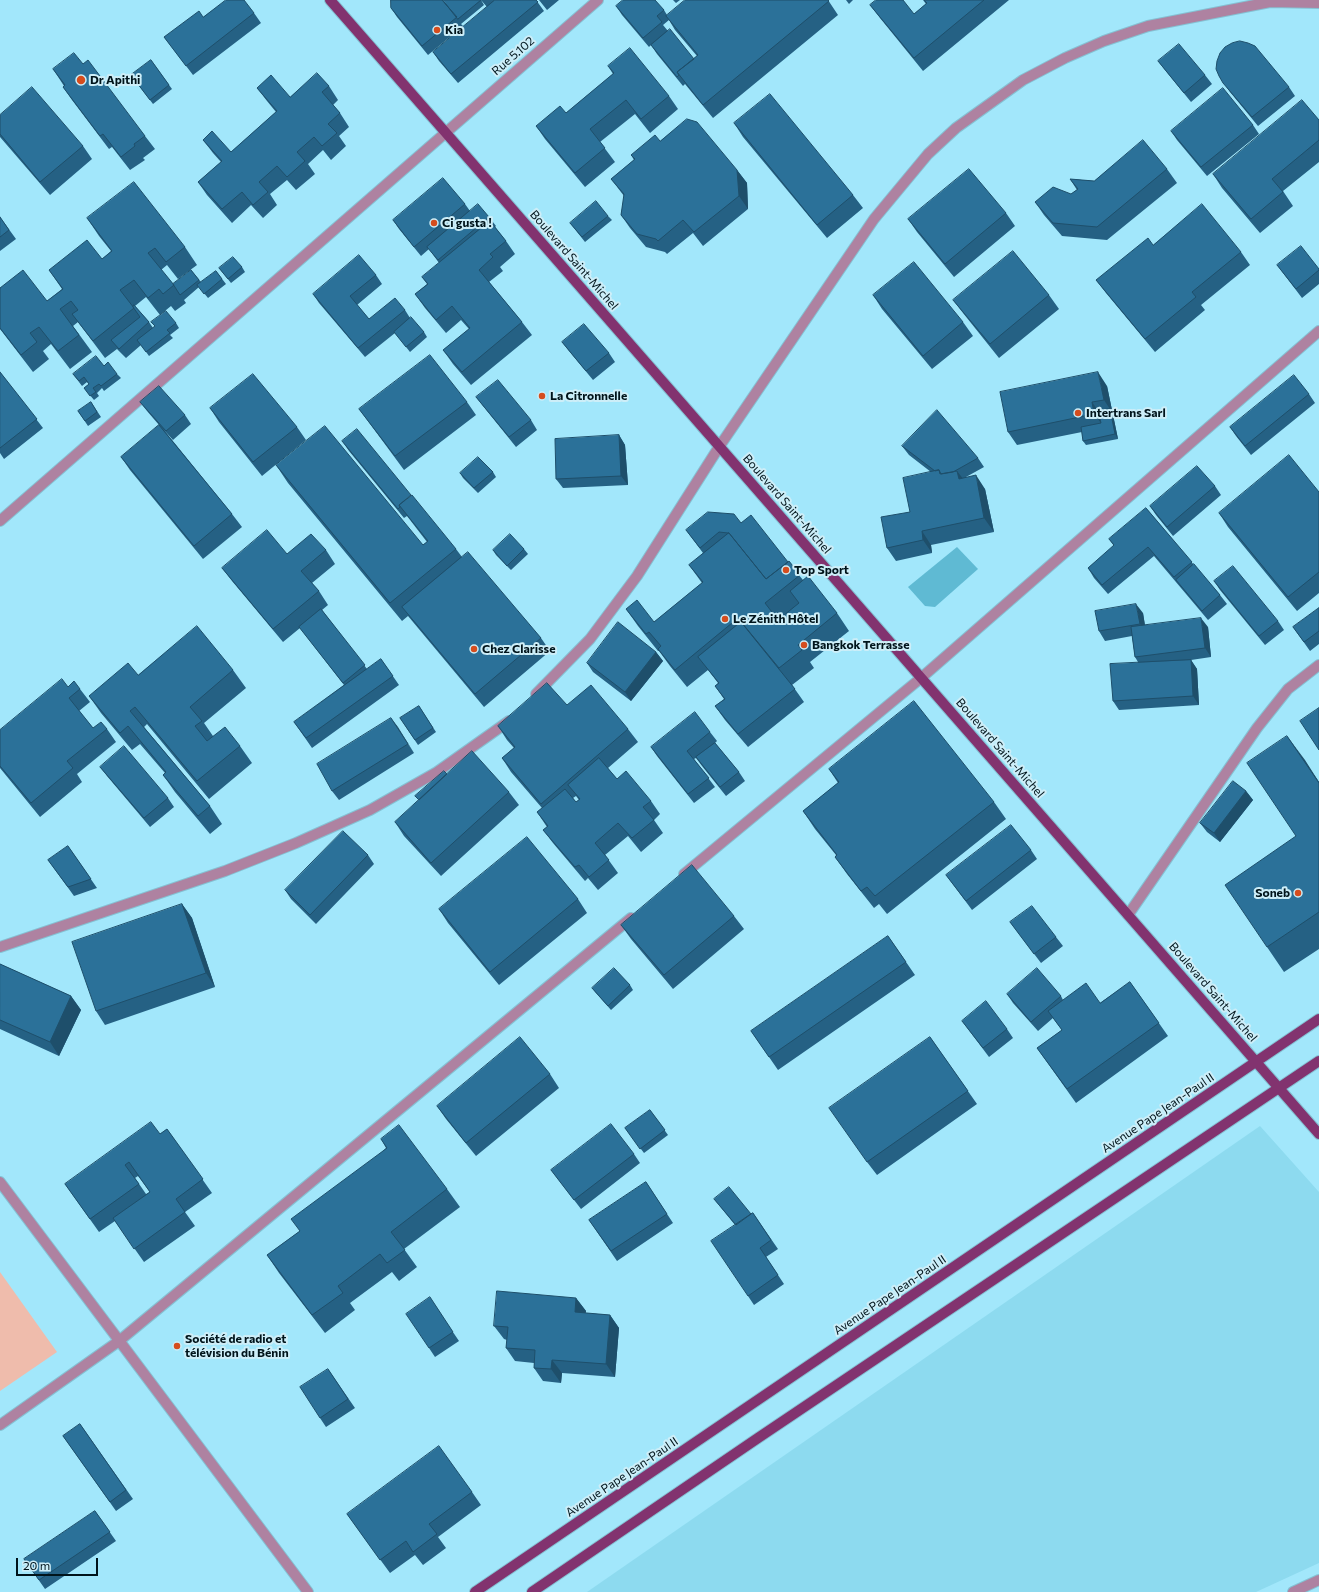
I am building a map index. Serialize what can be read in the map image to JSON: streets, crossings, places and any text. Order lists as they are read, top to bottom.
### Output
{
  "streets": {
    "main road": ["Boulevard Saint-Michel", "Avenue Pape Jean-Paul II"],
    "street": ["Rue 5.102"]
  },
  "crossings": [
    ["Rue 5.102", "Boulevard Saint-Michel"],
    ["Boulevard Saint-Michel", "Avenue Pape Jean-Paul II"]
  ],
  "places": [
    "Kia",
    "Dr Apithi",
    "Ci gusta !",
    "La Citronnelle",
    "Intertrans Sarl",
    "Top Sport",
    "Le Zénith Hôtel",
    "Bangkok Terrasse",
    "Chez Clarisse",
    "Soneb",
    "Société de radio et télévision du Bénin"
  ],
  "scale_bar": "20 m"
}
